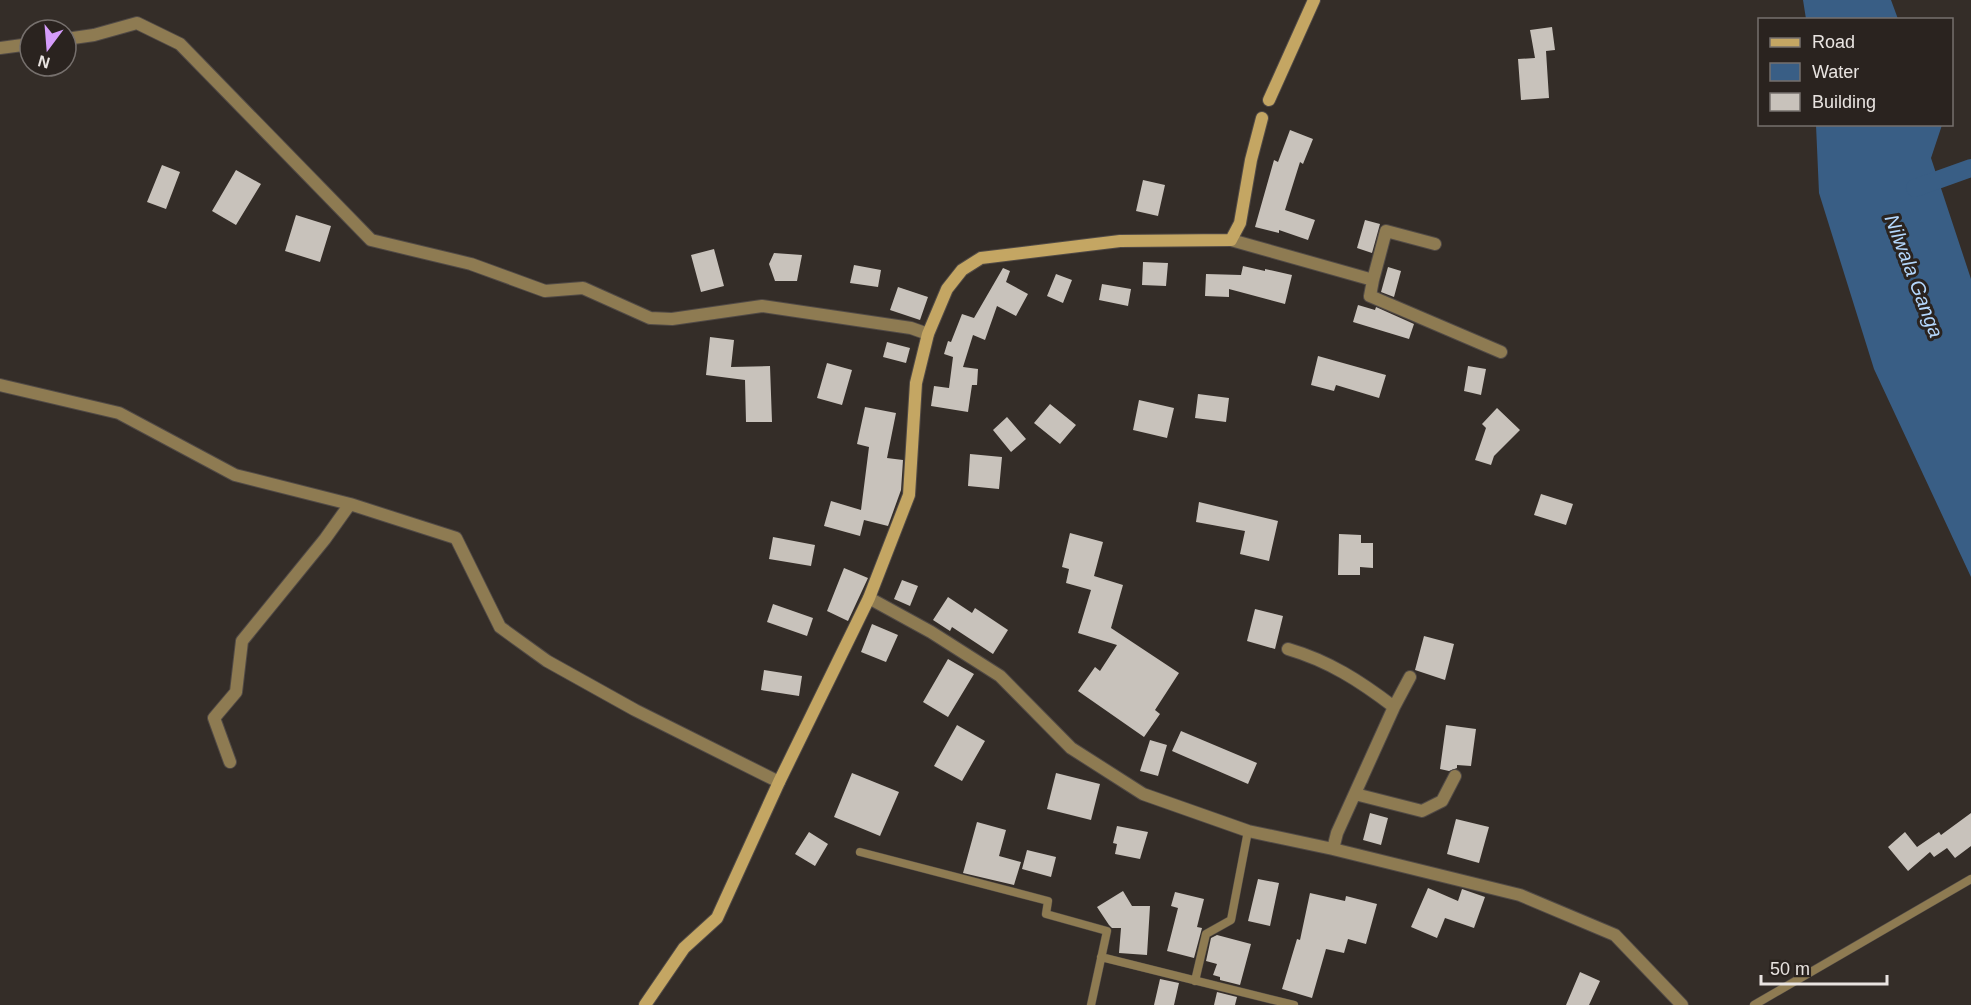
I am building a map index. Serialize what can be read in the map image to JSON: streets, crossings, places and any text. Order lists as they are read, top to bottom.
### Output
{
  "water": ["Nilwala Ganga"],
  "legend": ["Road", "Water", "Building"],
  "scale_bar": "50 m",
  "north": "bottom"
}
